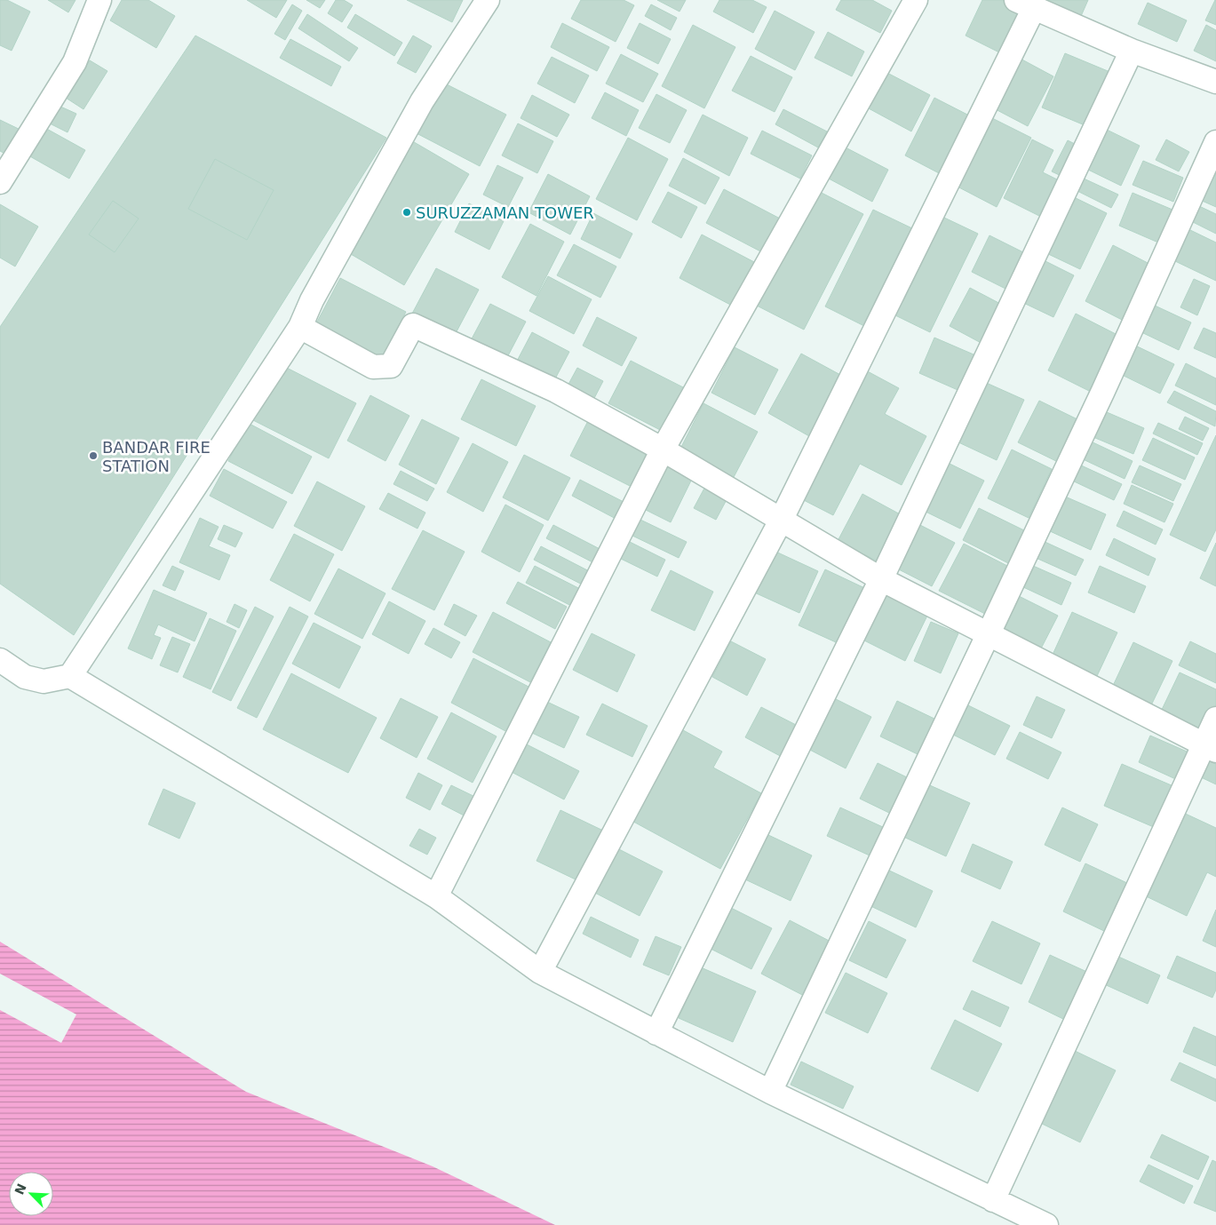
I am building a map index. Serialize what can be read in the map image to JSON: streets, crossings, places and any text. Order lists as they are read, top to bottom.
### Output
{
  "places": ["SURUZZAMAN TOWER", "BANDAR FIRE STATION"],
  "north": "top left"
}
